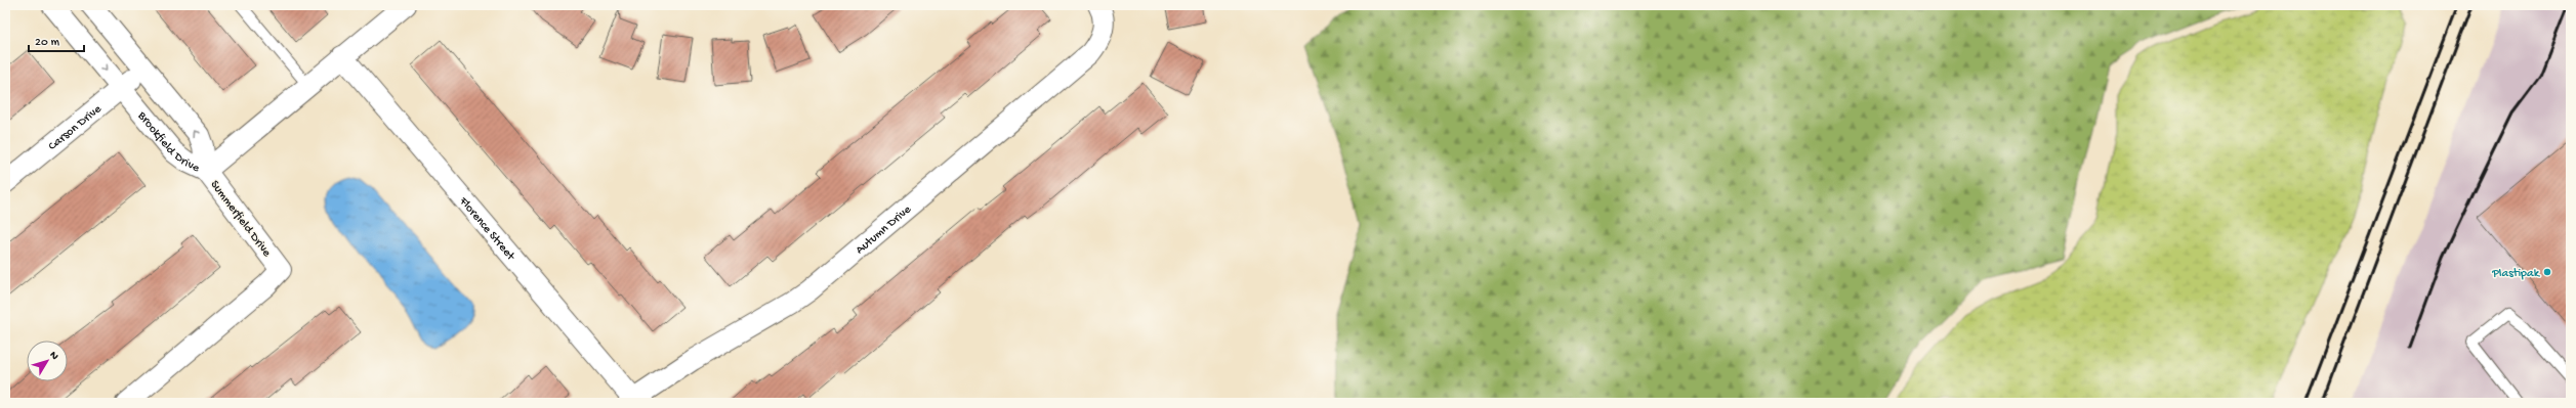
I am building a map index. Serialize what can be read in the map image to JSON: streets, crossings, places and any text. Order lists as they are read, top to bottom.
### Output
{
  "streets": {
    "street": [
      "Carson Drive",
      "Brookfield Drive",
      "Summerfield Drive",
      "Florence Street",
      "Autumn Drive"
    ]
  },
  "crossings": [
    ["Carson Drive", "Brookfield Drive"],
    ["Brookfield Drive", "Summerfield Drive"],
    ["Summerfield Drive", "Florence Street"],
    ["Florence Street", "Autumn Drive"]
  ],
  "places": ["Plastipak"],
  "scale_bar": "20 m",
  "north": "top right"
}
